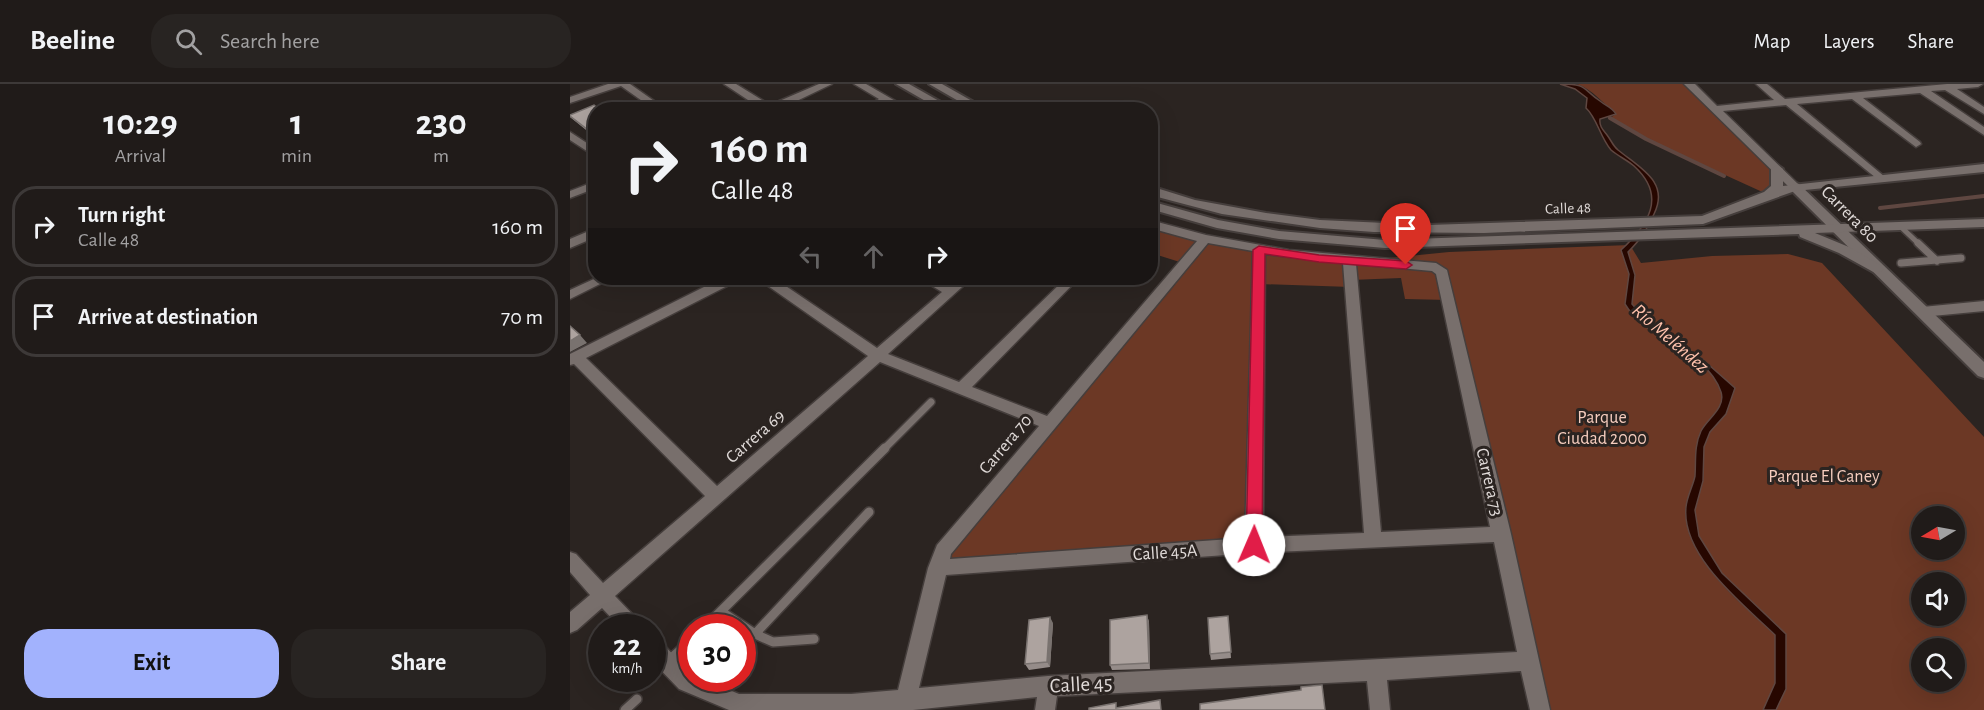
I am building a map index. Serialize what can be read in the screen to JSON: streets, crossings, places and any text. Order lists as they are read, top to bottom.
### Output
{
  "streets": {
    "main road": ["Calle 48", "Carrera 80"],
    "street": [
      "Carrera 69",
      "Carrera 70",
      "Carrera 73",
      "Calle 45A",
      "Calle 45"
    ]
  },
  "crossings": [
    ["Calle 48", "Carrera 80"],
    ["Carrera 70", "Calle 45A"],
    ["Carrera 70", "Calle 45"],
    ["Carrera 73", "Calle 45A"],
    ["Carrera 73", "Calle 45"]
  ],
  "water": ["Río Meléndez"],
  "parks": ["Parque Ciudad 2000", "Parque El Caney"],
  "north": "left",
  "page": {
    "header": "Beeline",
    "search": "Search here",
    "nav": ["Map", "Layers", "Share"],
    "eta": [
      "10:29",
      "Arrival",
      "1",
      "min",
      "230",
      "m"
    ],
    "turn": ["160 m", "Calle 48"],
    "list": [
      {
        "name": "Turn right",
        "note": "Calle 48",
        "value": "160 m"
      },
      {
        "name": "Arrive at destination",
        "value": "70 m"
      }
    ],
    "speed": "22 km/h",
    "limit": "30",
    "buttons": ["Exit", "Share"]
  }
}
